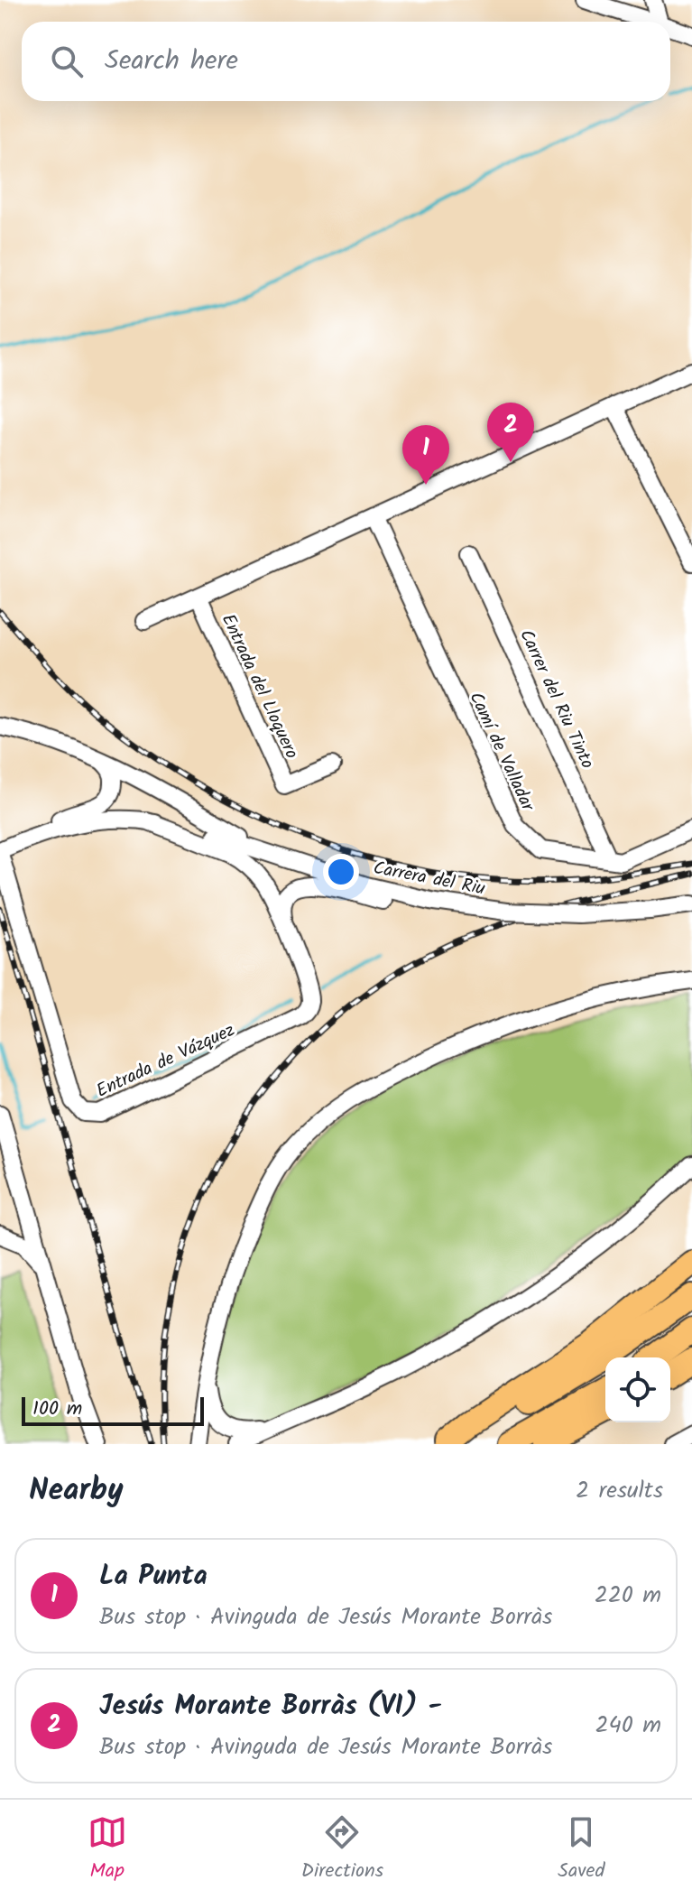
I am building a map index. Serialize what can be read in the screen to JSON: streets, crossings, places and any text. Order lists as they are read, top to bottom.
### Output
{
  "streets": {
    "street": [
      "Entrada del Lloquero",
      "Carrer del Riu Tinto",
      "Camí de Valladar",
      "Carrera del Riu",
      "Entrada de Vázquez"
    ]
  },
  "crossings": [
    ["Carrer del Riu Tinto", "Camí de Valladar"],
    ["Carrera del Riu", "Entrada de Vázquez"]
  ],
  "scale_bar": "100 m",
  "page": {
    "search": "Search here",
    "pins": ["2", "1"],
    "scale": "100 m",
    "heading": ["Nearby", "2 results"],
    "list": [
      {
        "mark": "1",
        "name": "La Punta",
        "note": "Bus stop · Avinguda de Jesús Morante Borràs",
        "value": "220 m"
      },
      {
        "mark": "2",
        "name": "Jesús Morante Borràs (VI) -",
        "note": "Bus stop · Avinguda de Jesús Morante Borràs",
        "value": "240 m"
      }
    ],
    "nav": ["Map", "Directions", "Saved"]
  }
}
